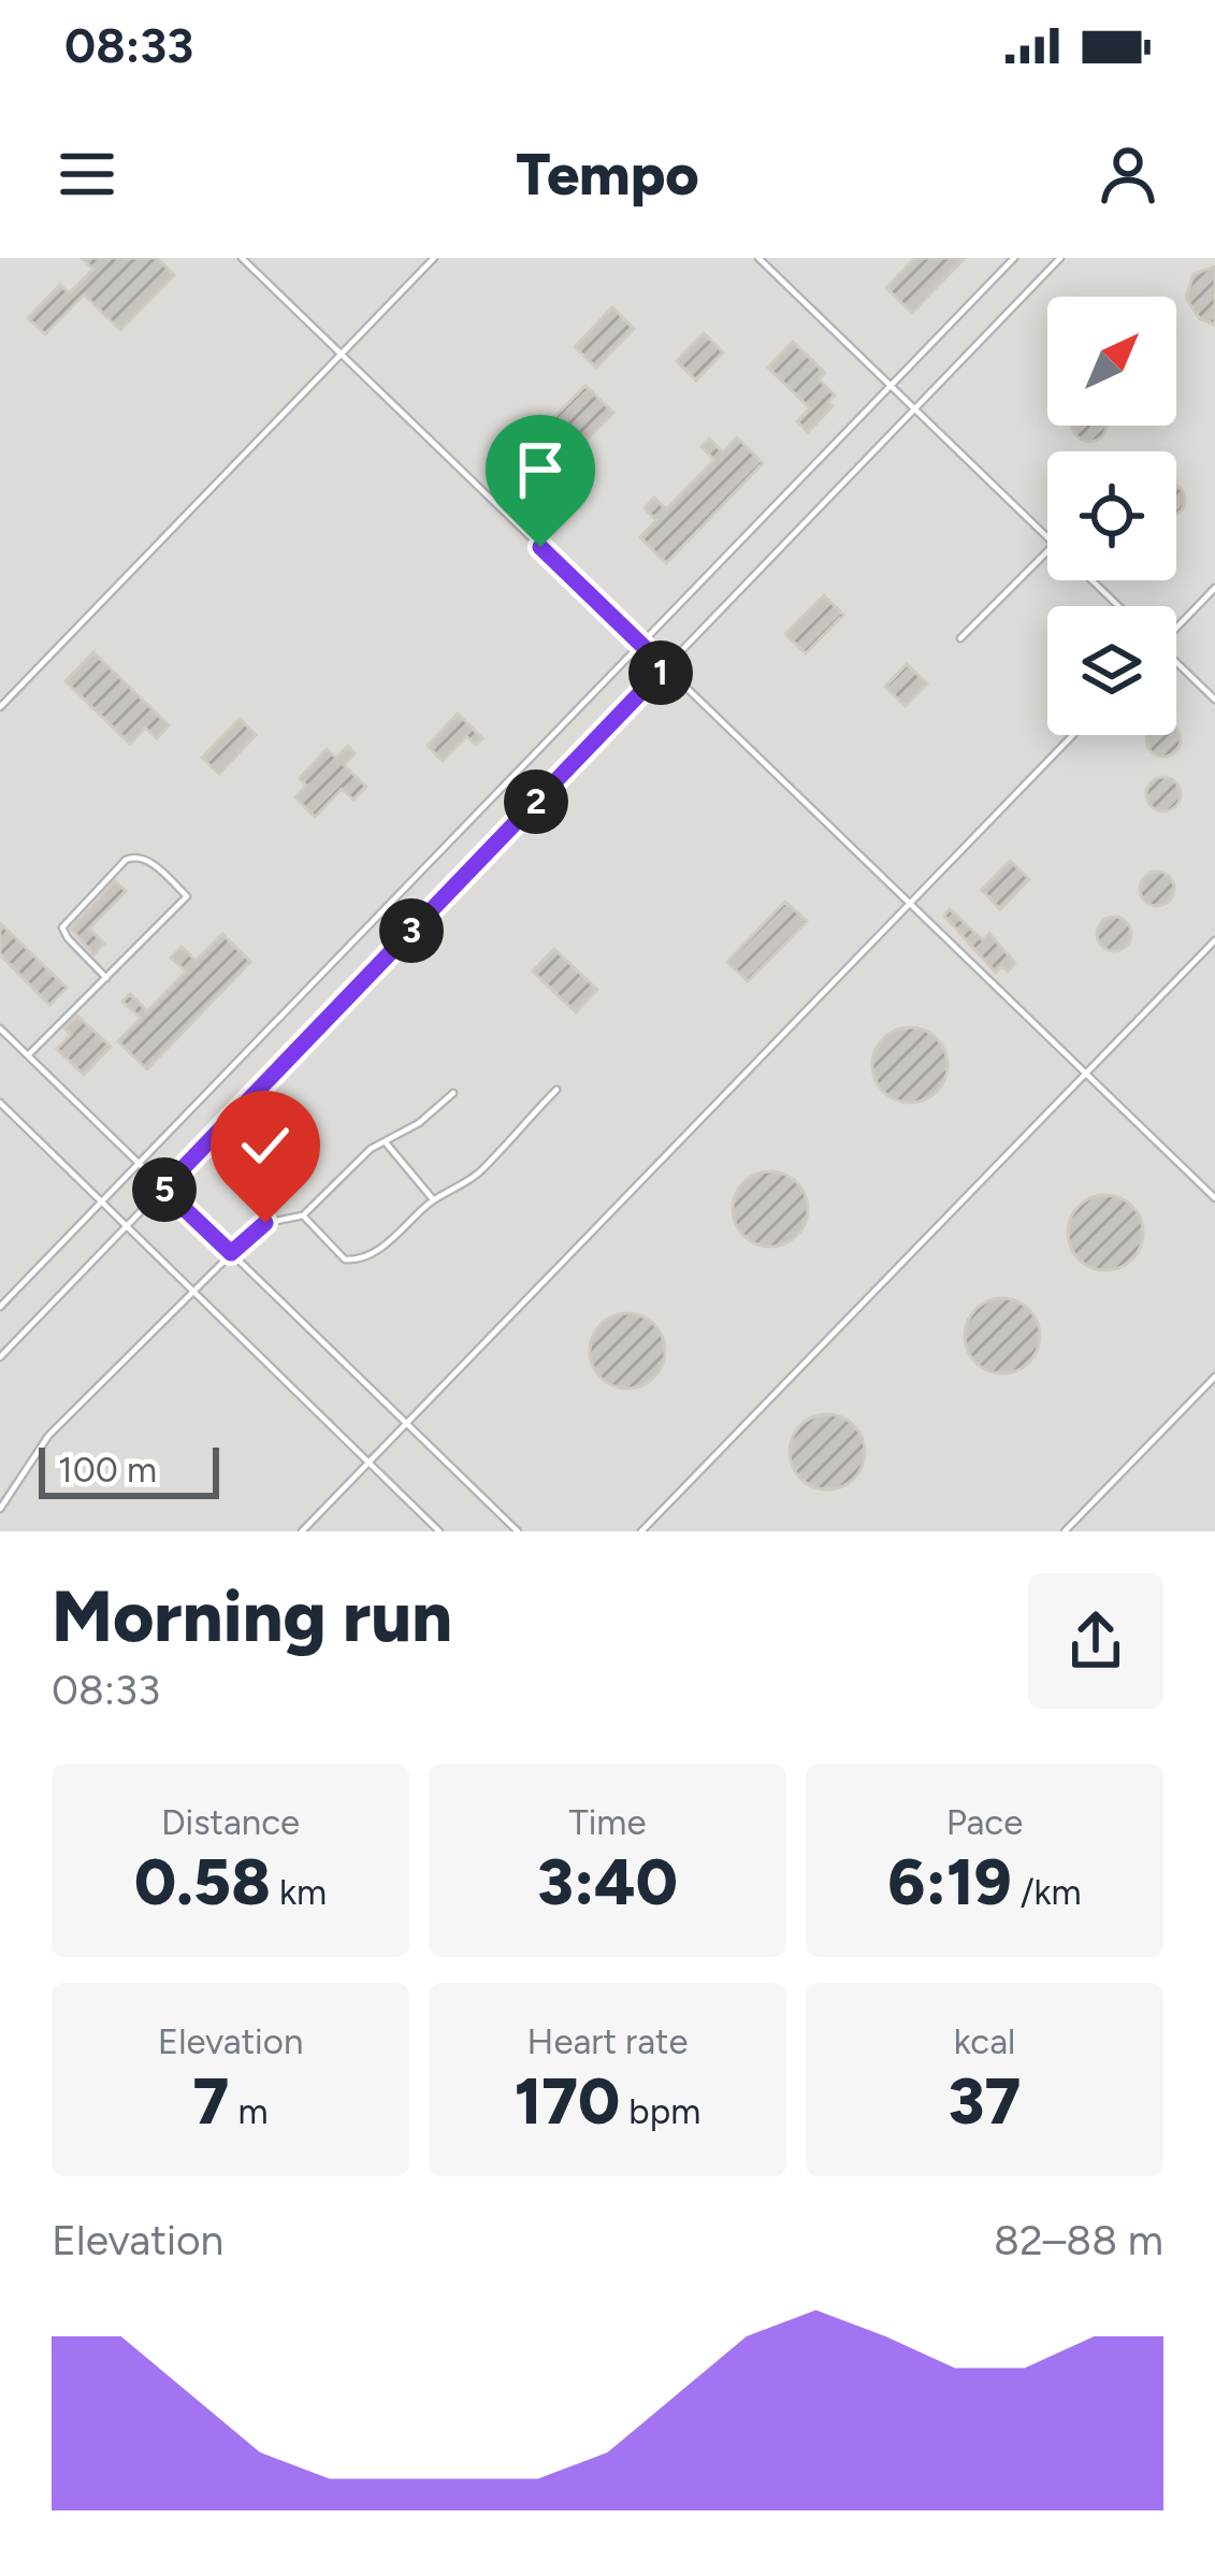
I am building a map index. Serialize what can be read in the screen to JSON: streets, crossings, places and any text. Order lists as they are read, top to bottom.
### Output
{
  "scale_bar": "100 m",
  "north": "top right",
  "page": {
    "status": "08:33",
    "header": "Tempo",
    "pins": [
      "1",
      "2",
      "3",
      "5"
    ],
    "scale": "100 m",
    "heading": ["Morning run", "08:33"],
    "stats": [
      ["Distance", "0.58 km"],
      ["Time", "3:40"],
      ["Pace", "6:19 /km"],
      ["Elevation", "7 m"],
      ["Heart rate", "170 bpm"],
      ["kcal", "37"]
    ],
    "chart": ["Elevation", "82–88 m"]
  }
}
